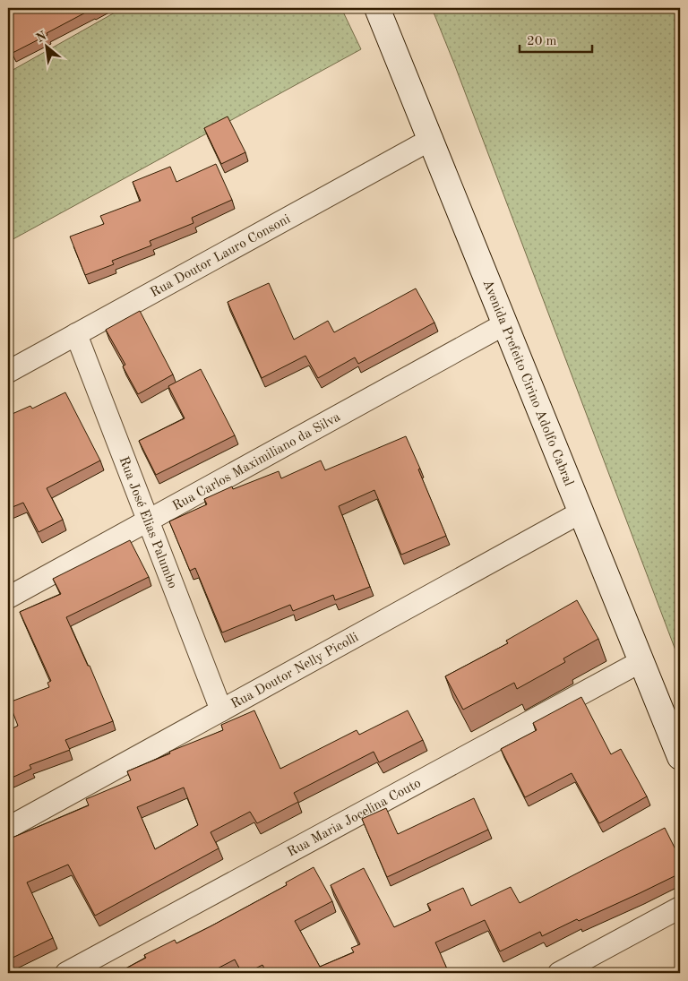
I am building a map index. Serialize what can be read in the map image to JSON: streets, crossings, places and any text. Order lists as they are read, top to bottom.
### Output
{
  "streets": {
    "main road": ["Avenida Prefeito Cirino Adolfo Cabral"],
    "street": [
      "Rua Doutor Lauro Consoni",
      "Rua Carlos Maximiliano da Silva",
      "Rua José Elias Palumbo",
      "Rua Doutor Nelly Picolli",
      "Rua Maria Jocelina Couto"
    ]
  },
  "crossings": [
    ["Rua Doutor Lauro Consoni", "Avenida Prefeito Cirino Adolfo Cabral"],
    ["Rua Doutor Lauro Consoni", "Rua José Elias Palumbo"],
    ["Avenida Prefeito Cirino Adolfo Cabral", "Rua Carlos Maximiliano da Silva"],
    ["Avenida Prefeito Cirino Adolfo Cabral", "Rua Doutor Nelly Picolli"],
    ["Avenida Prefeito Cirino Adolfo Cabral", "Rua Maria Jocelina Couto"],
    ["Rua Carlos Maximiliano da Silva", "Rua José Elias Palumbo"],
    ["Rua José Elias Palumbo", "Rua Doutor Nelly Picolli"]
  ],
  "scale_bar": "20 m",
  "north": "top left"
}
